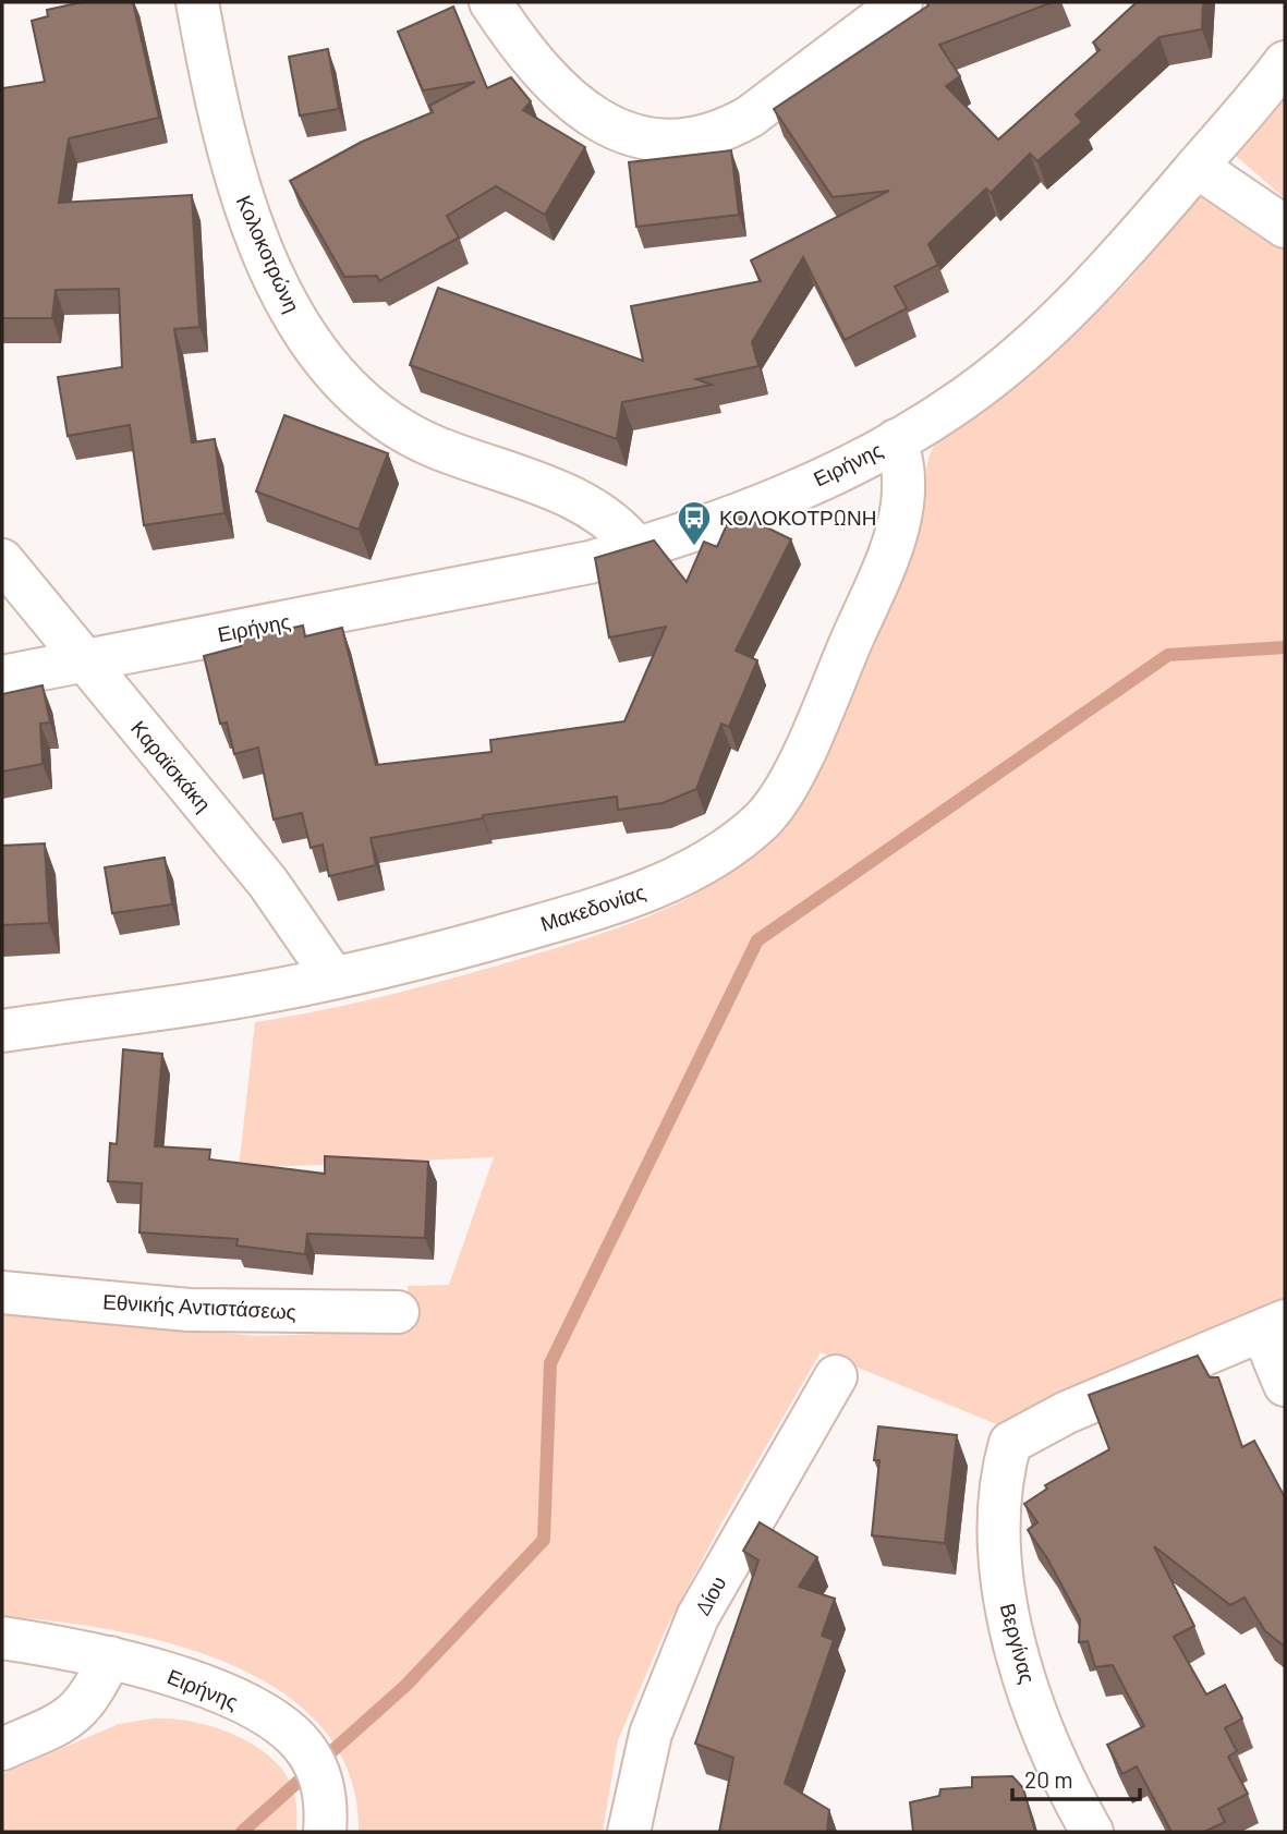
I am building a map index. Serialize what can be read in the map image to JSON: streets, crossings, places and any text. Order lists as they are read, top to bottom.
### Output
{
  "streets": {
    "street": [
      "Κολοκοτρώνη",
      "Ειρήνης",
      "Καραϊσκάκη",
      "Μακεδονίας",
      "Εθνικής Αντιστάσεως",
      "Δίου",
      "Βεργίνας"
    ]
  },
  "crossings": [
    ["Κολοκοτρώνη", "Ειρήνης"],
    ["Ειρήνης", "Καραϊσκάκη"],
    ["Ειρήνης", "Μακεδονίας"],
    ["Καραϊσκάκη", "Μακεδονίας"]
  ],
  "places": {
    "bus stop": ["ΚΟΛΟΚΟΤΡΩΝΗ"]
  },
  "scale_bar": "20 m"
}
